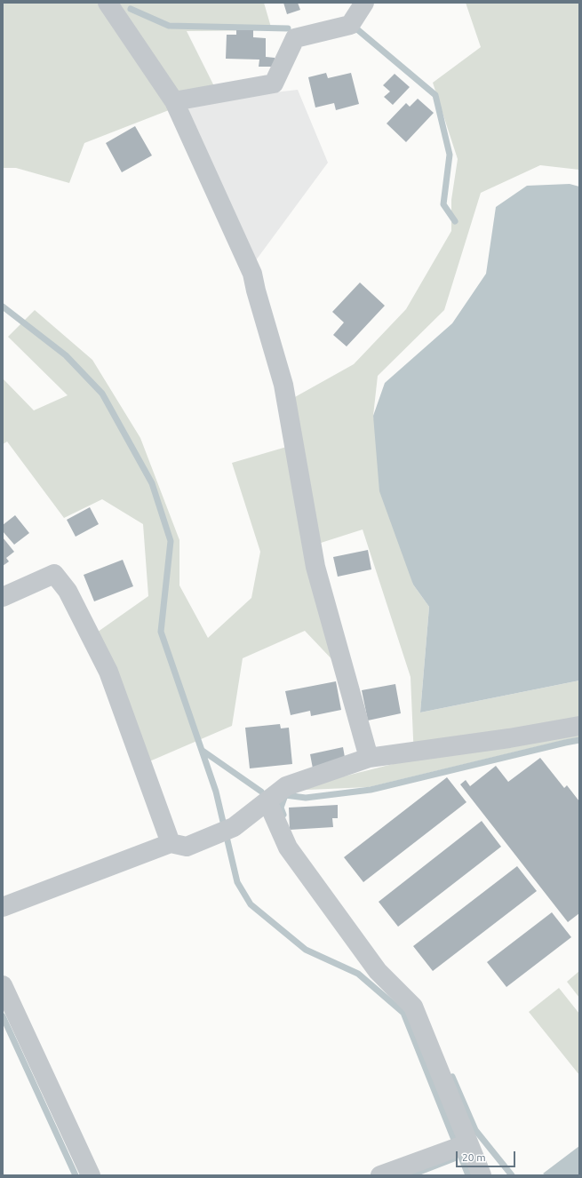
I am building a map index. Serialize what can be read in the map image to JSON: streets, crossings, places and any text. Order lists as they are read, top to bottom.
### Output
{
  "scale_bar": "20 m"
}
